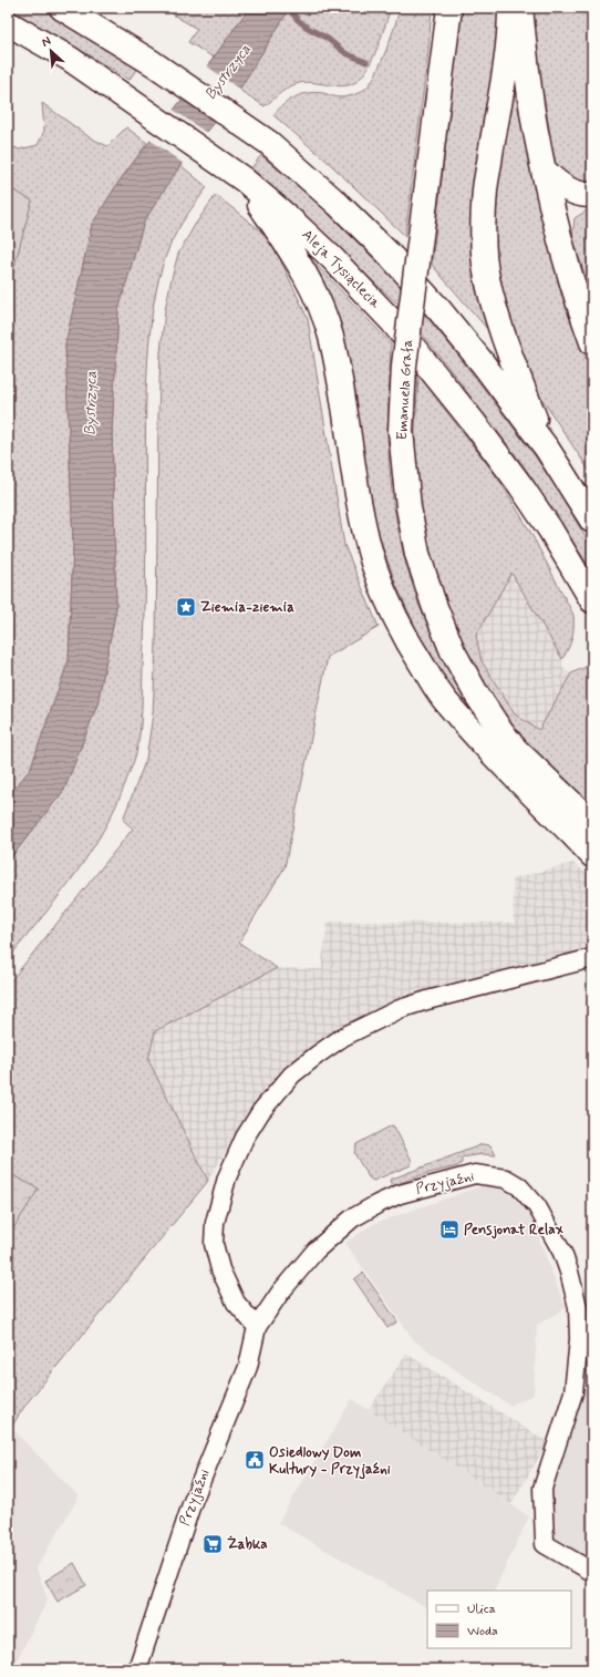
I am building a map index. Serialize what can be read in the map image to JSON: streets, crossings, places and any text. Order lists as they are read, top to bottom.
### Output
{
  "streets": {
    "main road": ["Aleja Tysiąclecia", "Emanuela Grafa"],
    "street": ["Przyjaźni"]
  },
  "water": ["Bystrzyca"],
  "places": {
    "place": ["Ziemia-ziemia"],
    "hotel": ["Pensjonat Relax"],
    "public building": ["Osiedlowy Dom Kultury - Przyjaźni"],
    "supermarket": ["Żabka"]
  },
  "legend": ["Ulica", "Woda"],
  "north": "top left"
}
